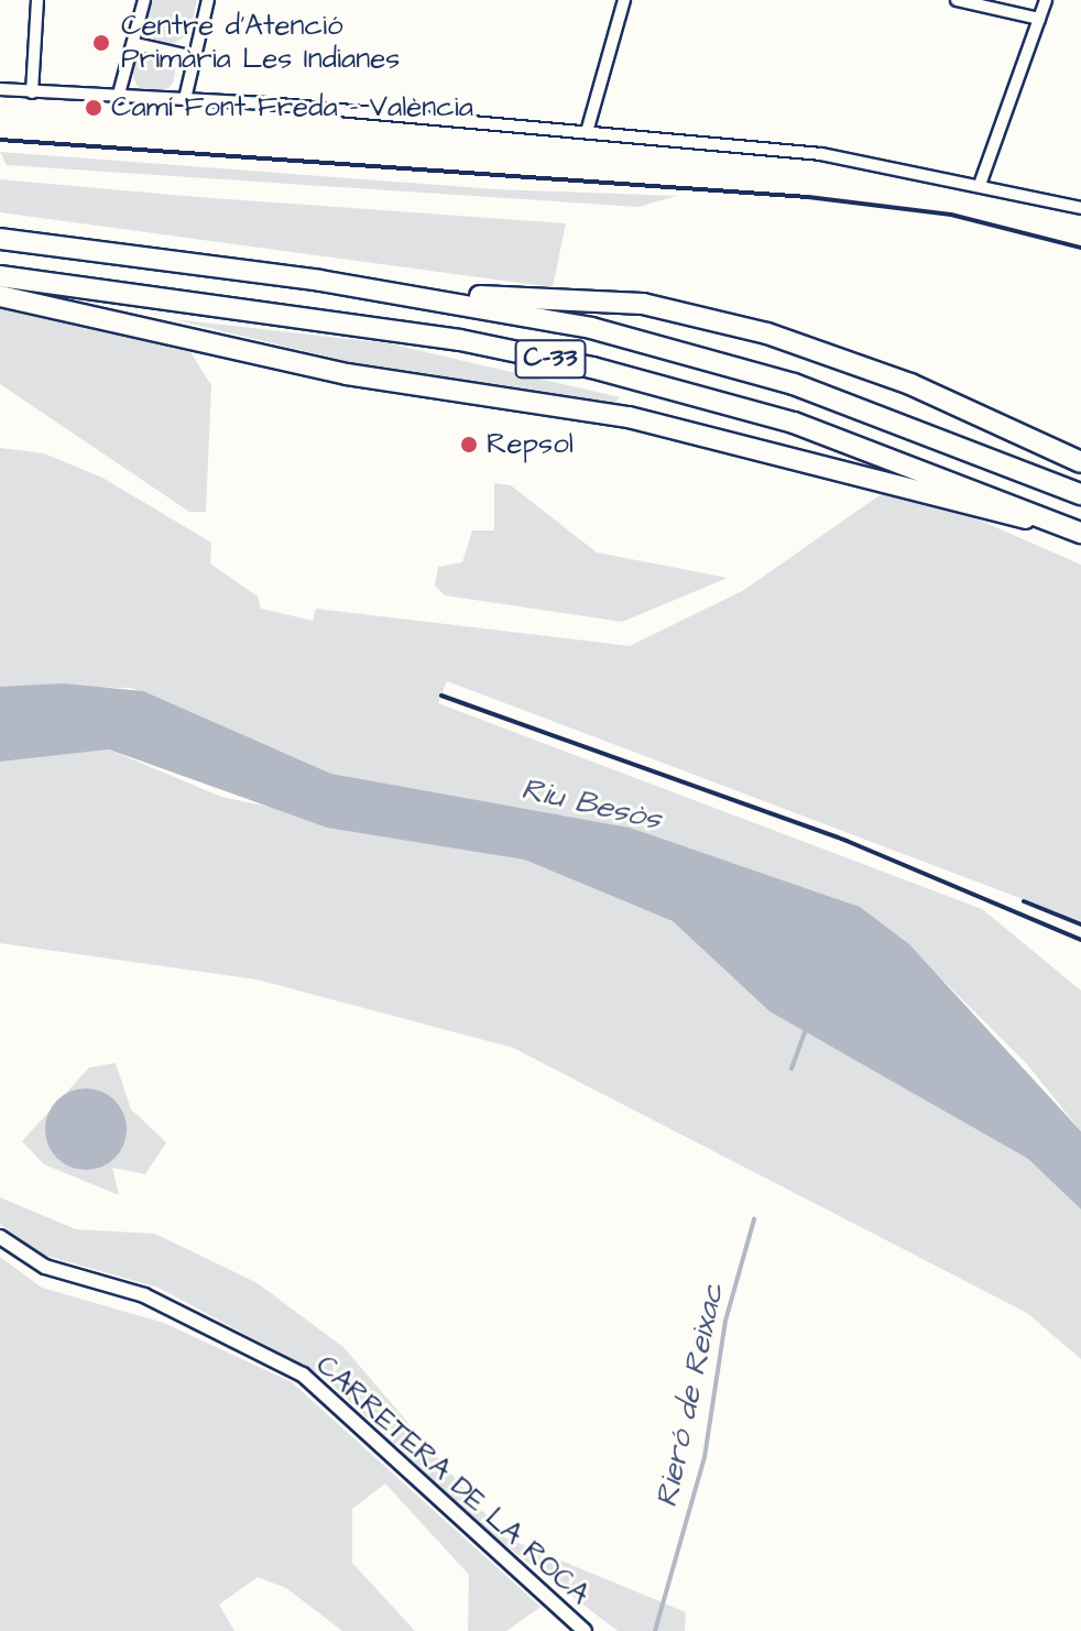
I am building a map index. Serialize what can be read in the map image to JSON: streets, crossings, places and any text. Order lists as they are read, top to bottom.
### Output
{
  "streets": {
    "highway": ["C-33"],
    "street": ["CARRETERA DE LA ROCA"]
  },
  "water": ["Riu Besòs", "Rieró de Reixac"],
  "places": ["Centre d'Atenció Primària Les Indianes", "Camí Font Freda - València", "Repsol"]
}
